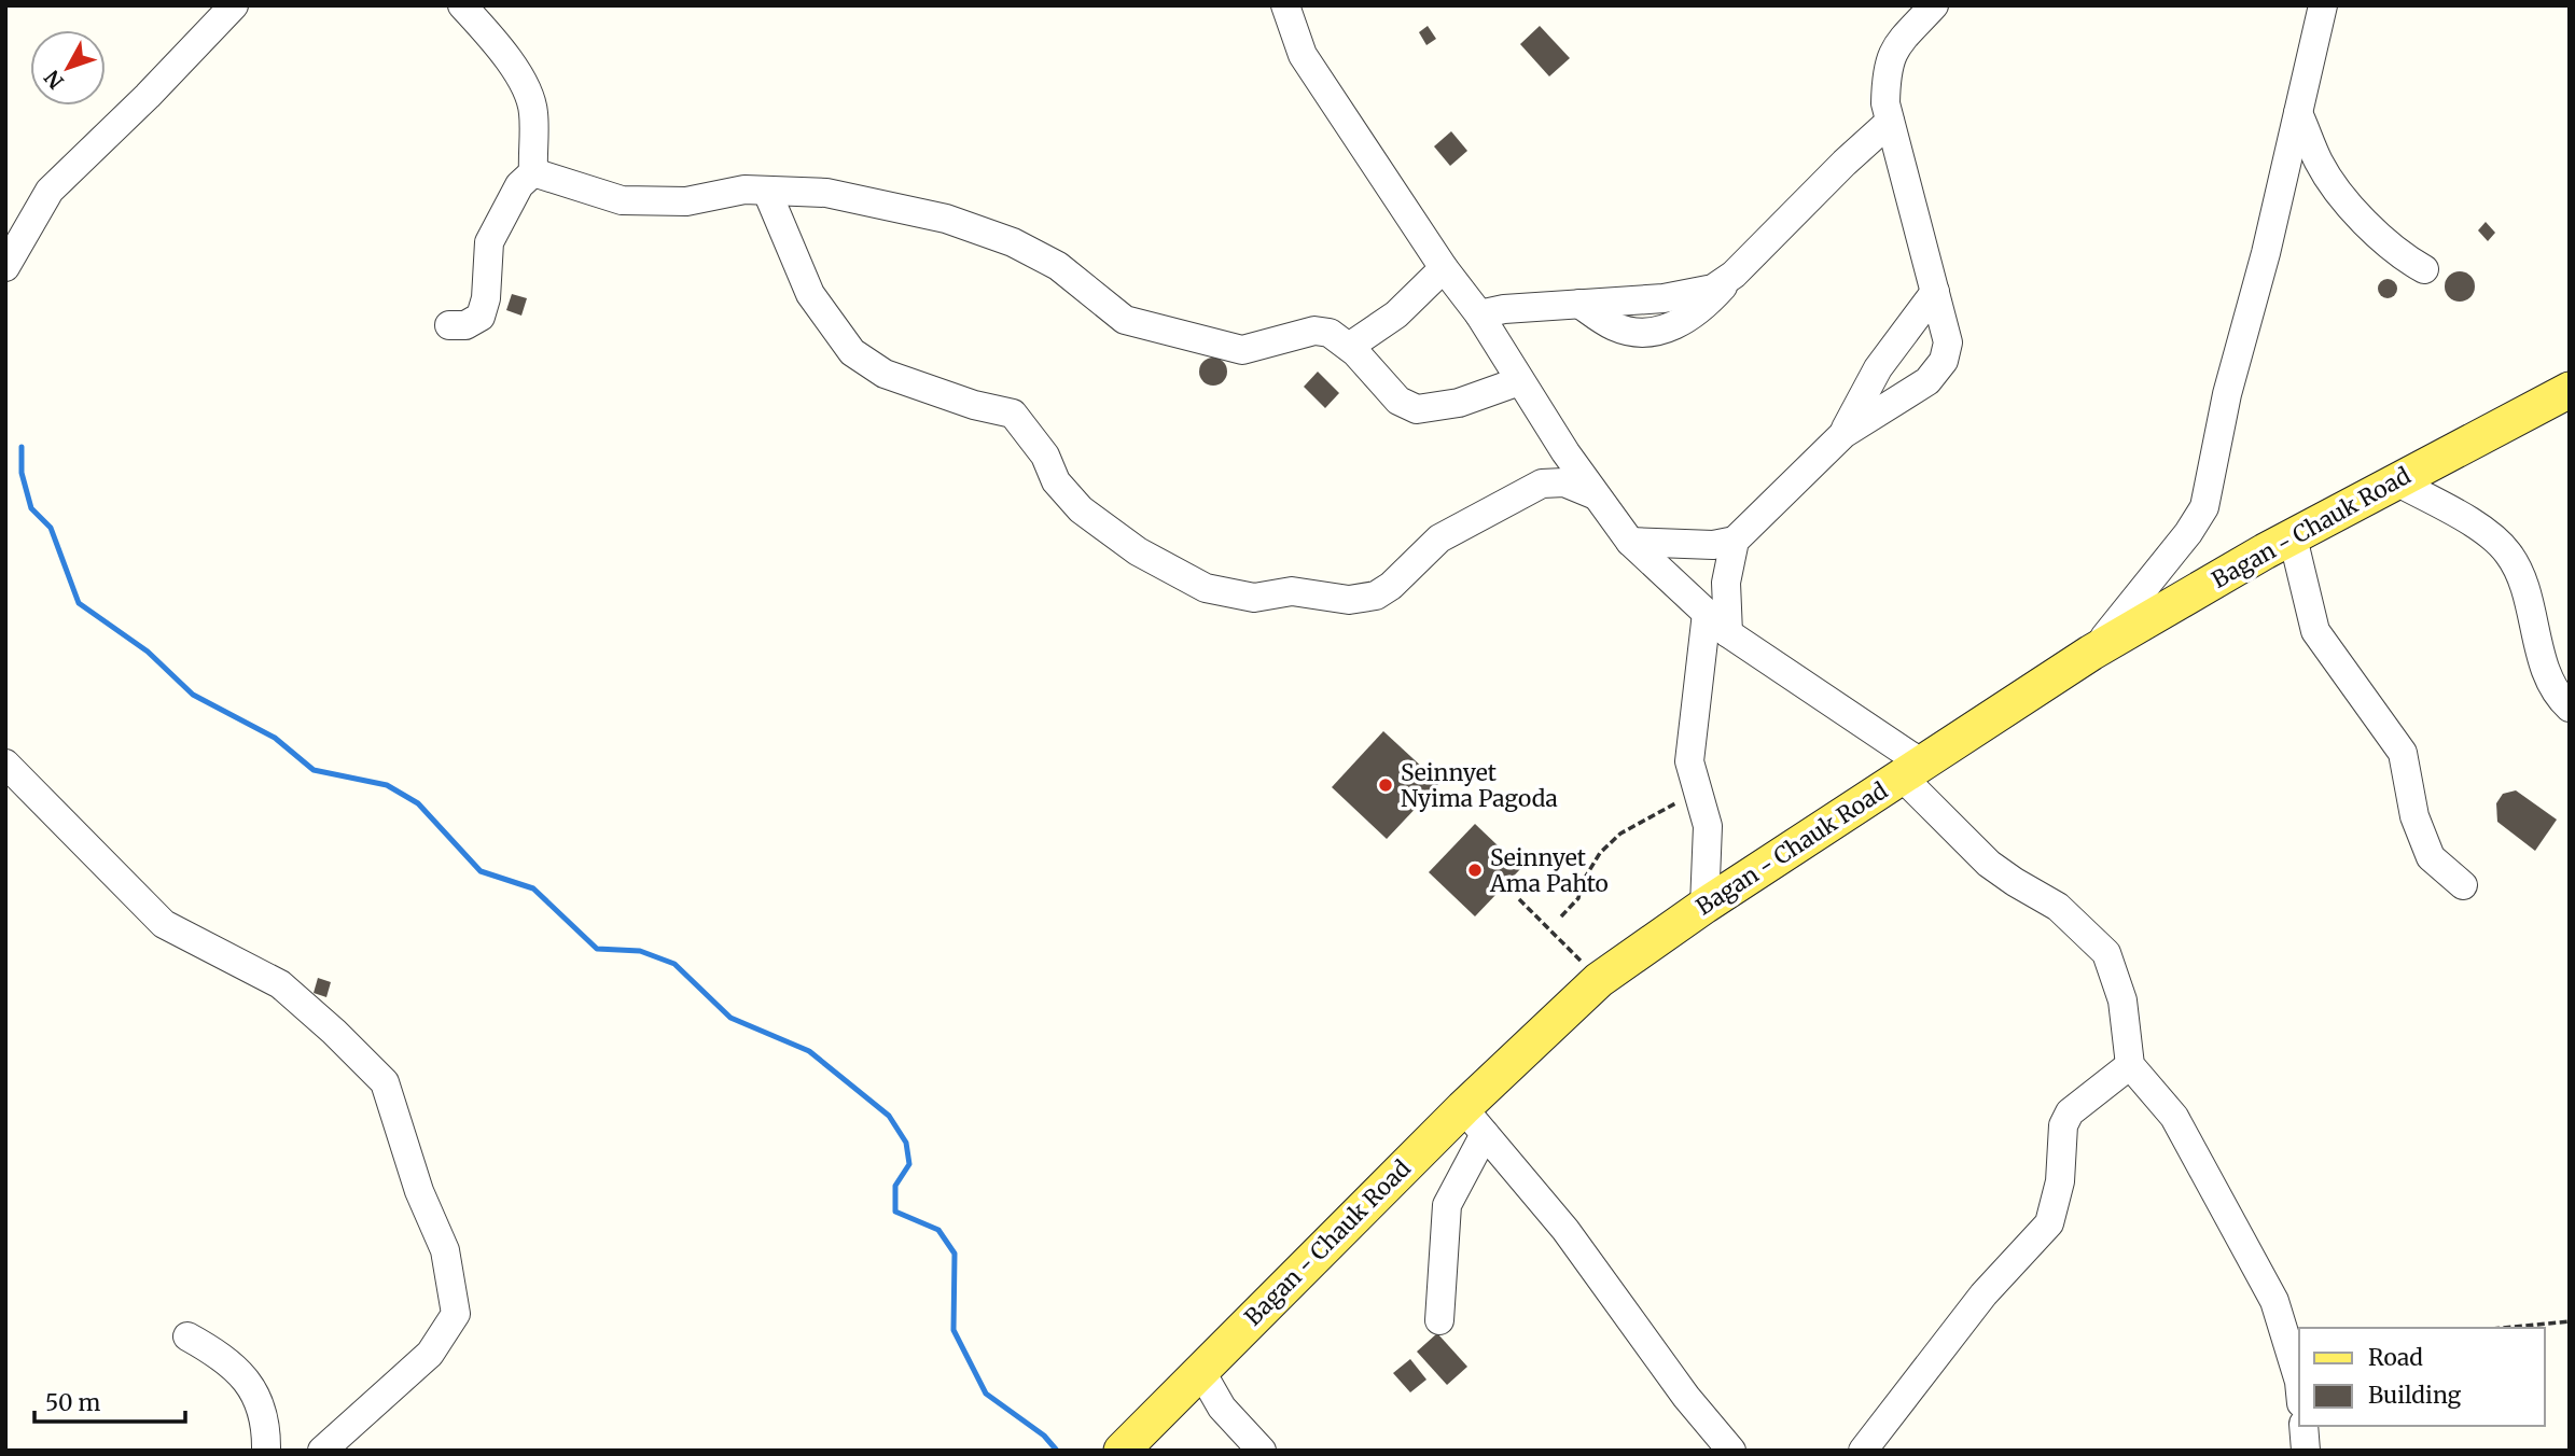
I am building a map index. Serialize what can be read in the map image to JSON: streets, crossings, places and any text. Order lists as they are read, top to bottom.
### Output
{
  "streets": {
    "main road": ["Bagan - Chauk Road"]
  },
  "places": ["Seinnyet Nyima Pagoda", "Seinnyet Ama Pahto"],
  "legend": ["Road", "Building"],
  "scale_bar": "50 m",
  "north": "bottom left"
}
